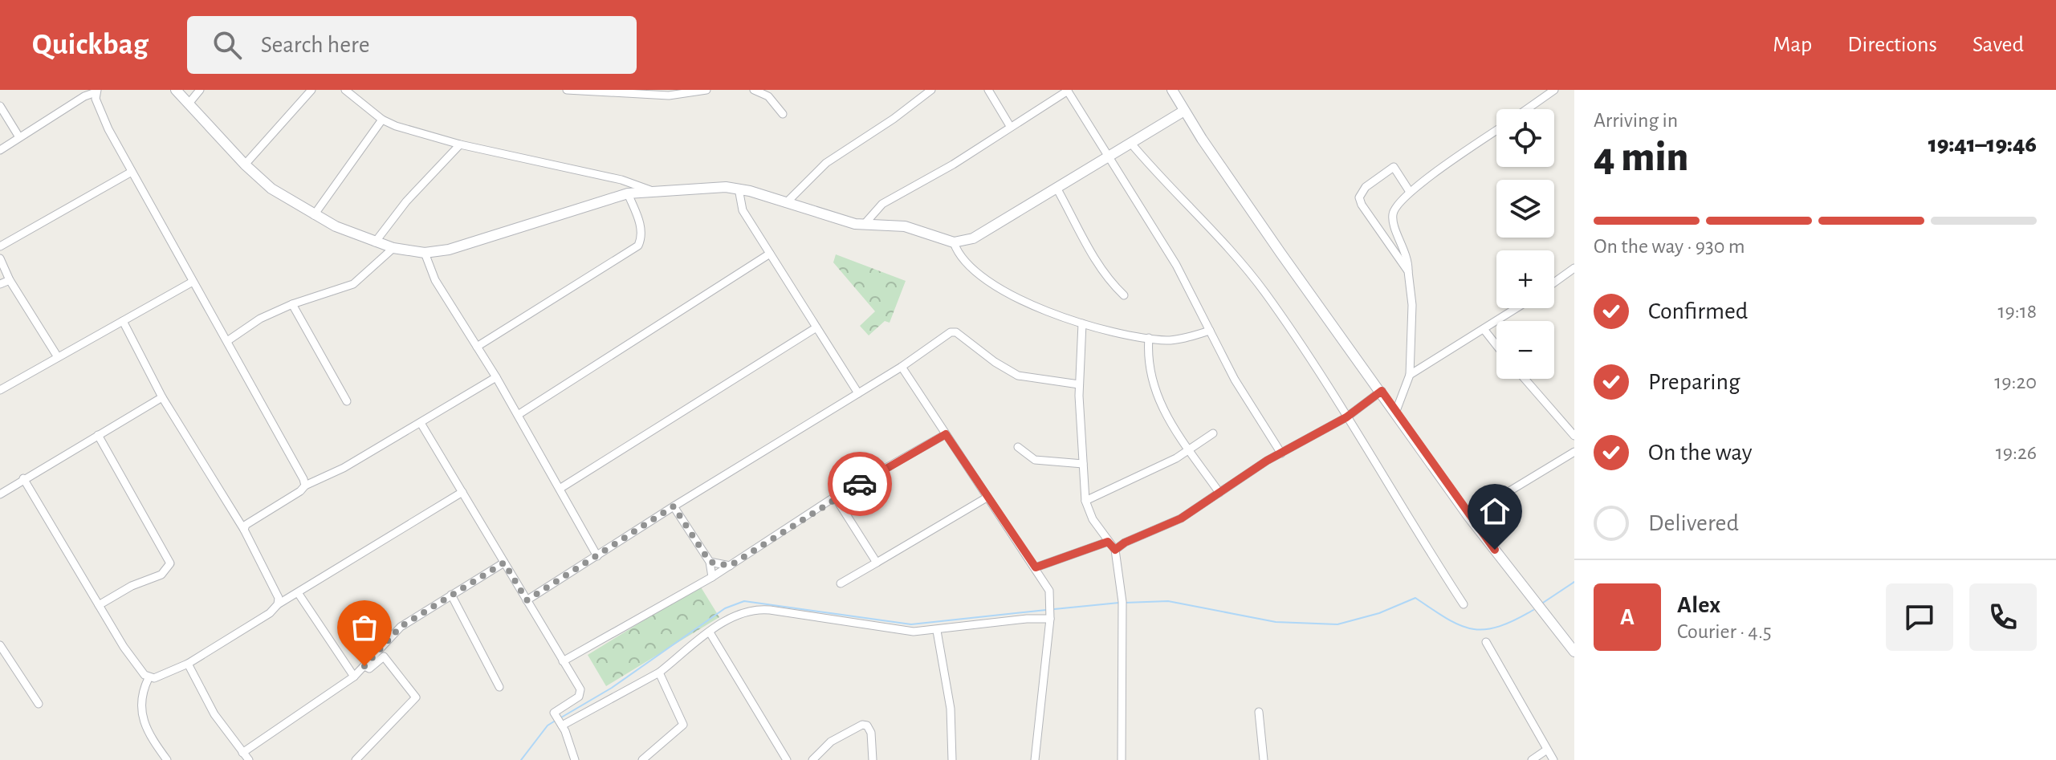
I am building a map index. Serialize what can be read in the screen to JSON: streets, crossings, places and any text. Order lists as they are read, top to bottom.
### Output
{
  "page": {
    "header": "Quickbag",
    "search": "Search here",
    "nav": ["Map", "Directions", "Saved"],
    "heading": ["4 min", "Arriving in", "19:41–19:46"],
    "panel": ["Alex", "Courier · 4.5"],
    "map_buttons": ["+", "−"],
    "bar": "On the way · 930 m",
    "list": [
      ["Confirmed", "19:18"],
      ["Preparing", "19:20"],
      ["On the way", "19:26"],
      "Delivered"
    ],
    "round": "A"
  }
}
